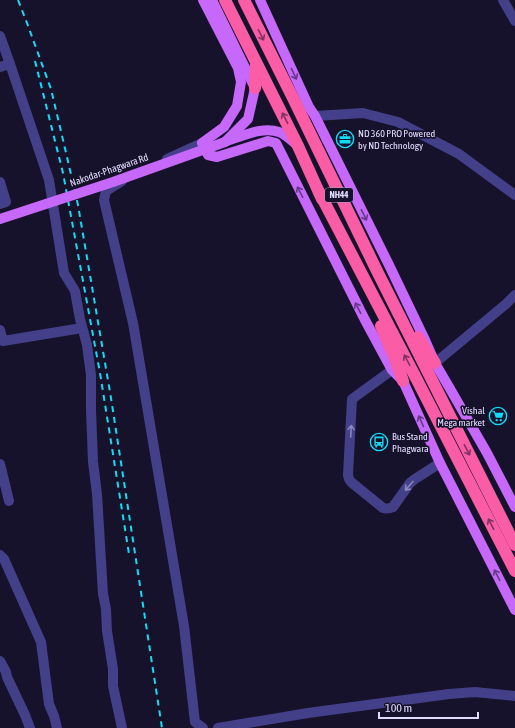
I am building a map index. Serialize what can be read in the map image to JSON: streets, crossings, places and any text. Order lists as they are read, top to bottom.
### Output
{
  "streets": {
    "highway": ["NH44"],
    "main road": ["Nakodar-Phagwara Rd"]
  },
  "crossings": [
    ["Nakodar-Phagwara Rd", "NH44"]
  ],
  "places": {
    "office": ["ND 360 PRO Powered by ND Technology"],
    "supermarket": ["Vishal Mega market"],
    "bus stop": ["Bus Stand Phagwara"]
  },
  "scale_bar": "100 m"
}
